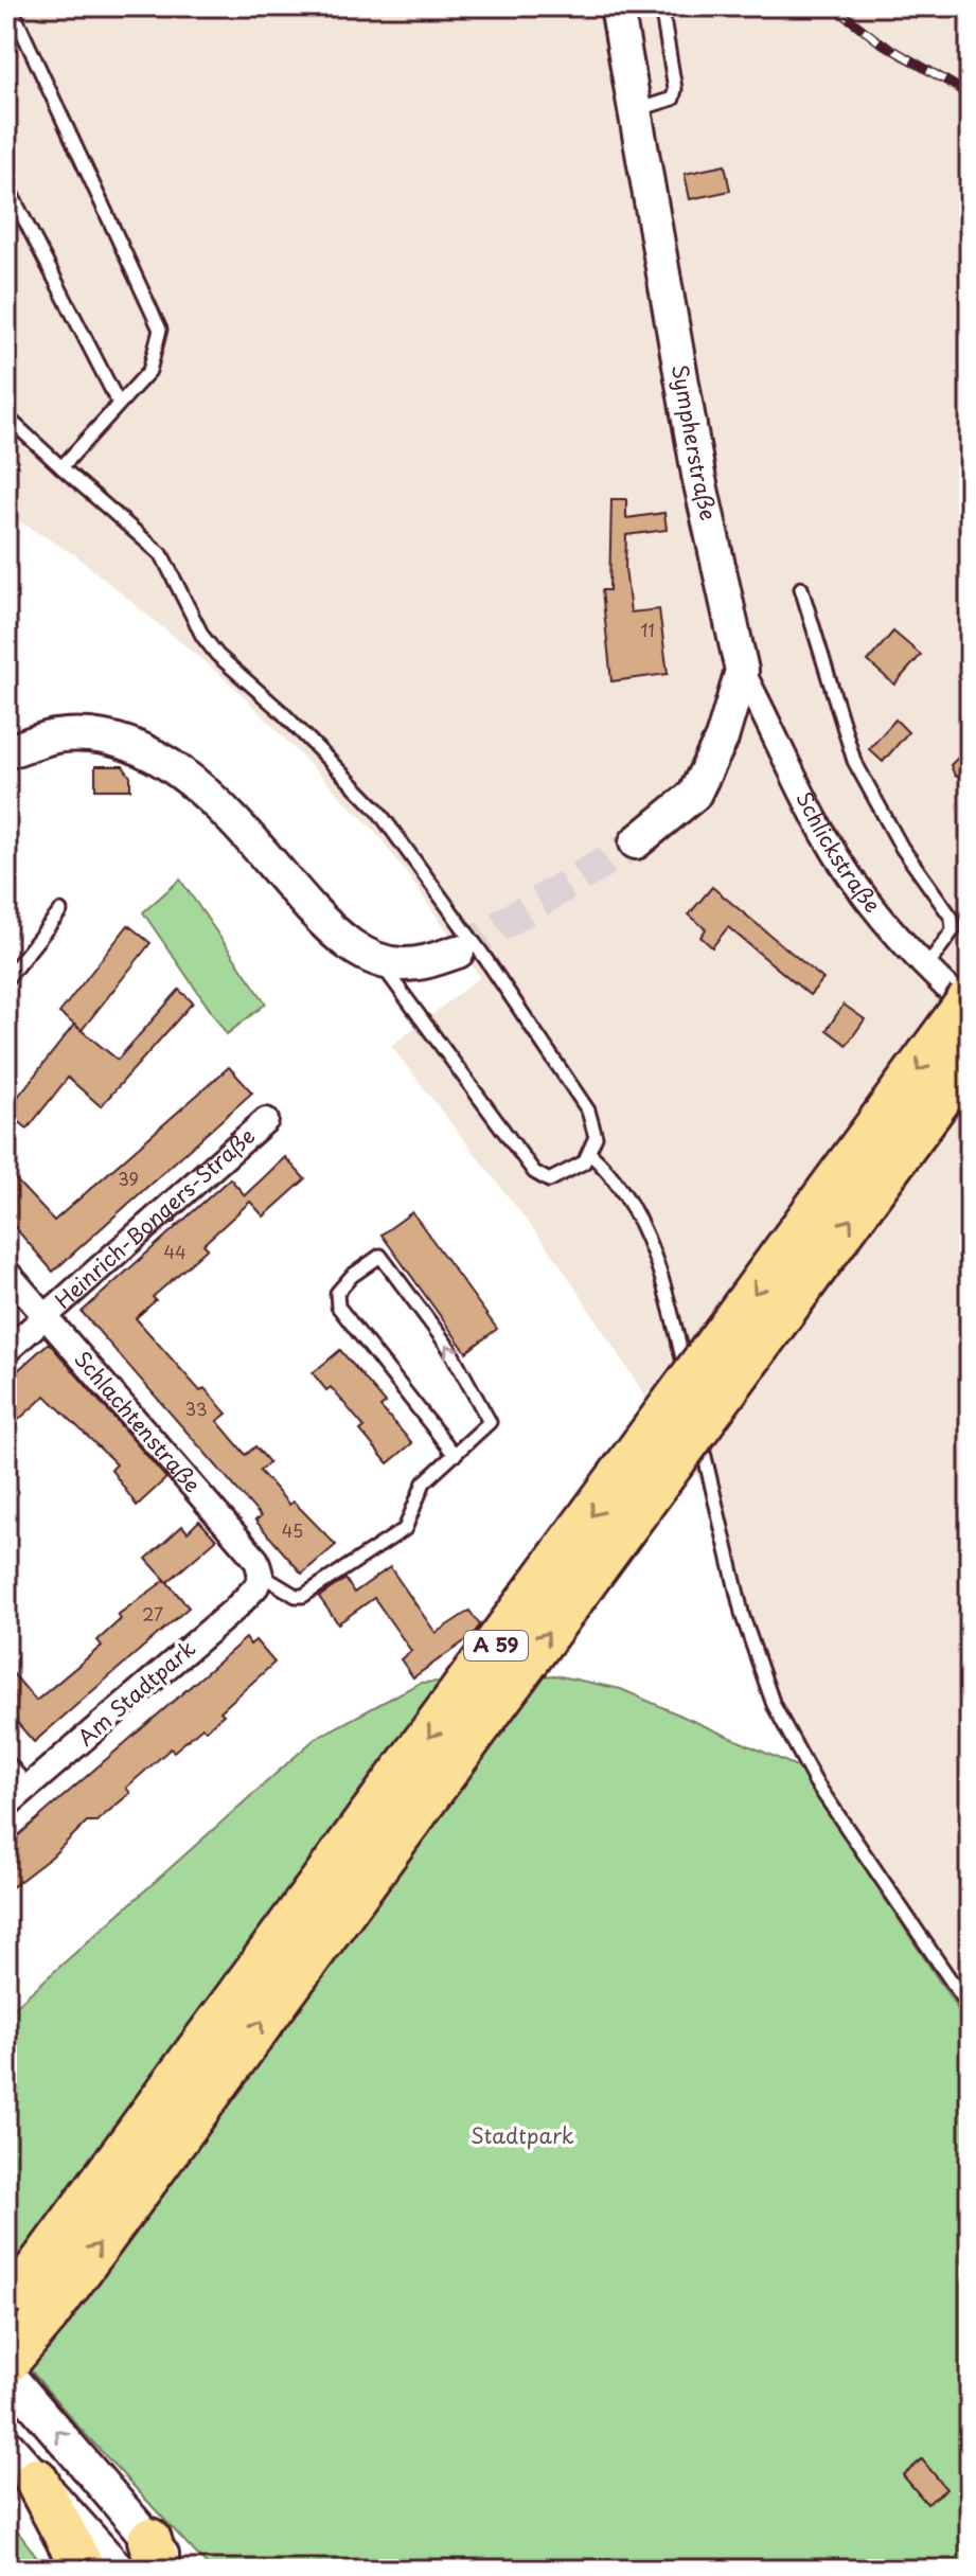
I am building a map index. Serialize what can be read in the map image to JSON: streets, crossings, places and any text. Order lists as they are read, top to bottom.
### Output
{
  "streets": {
    "highway": ["A 59"],
    "street": [
      "Sympherstraße",
      "Schlickstraße",
      "Heinrich-Bongers-Straße",
      "Schlachtenstraße",
      "Am Stadtpark"
    ]
  },
  "crossings": [
    ["Sympherstraße", "Schlickstraße"],
    ["Heinrich-Bongers-Straße", "Schlachtenstraße"],
    ["Schlachtenstraße", "Am Stadtpark"]
  ],
  "parks": ["Stadtpark"],
  "house_numbers": [
    "11",
    "39",
    "44",
    "33",
    "45",
    "27"
  ]
}
